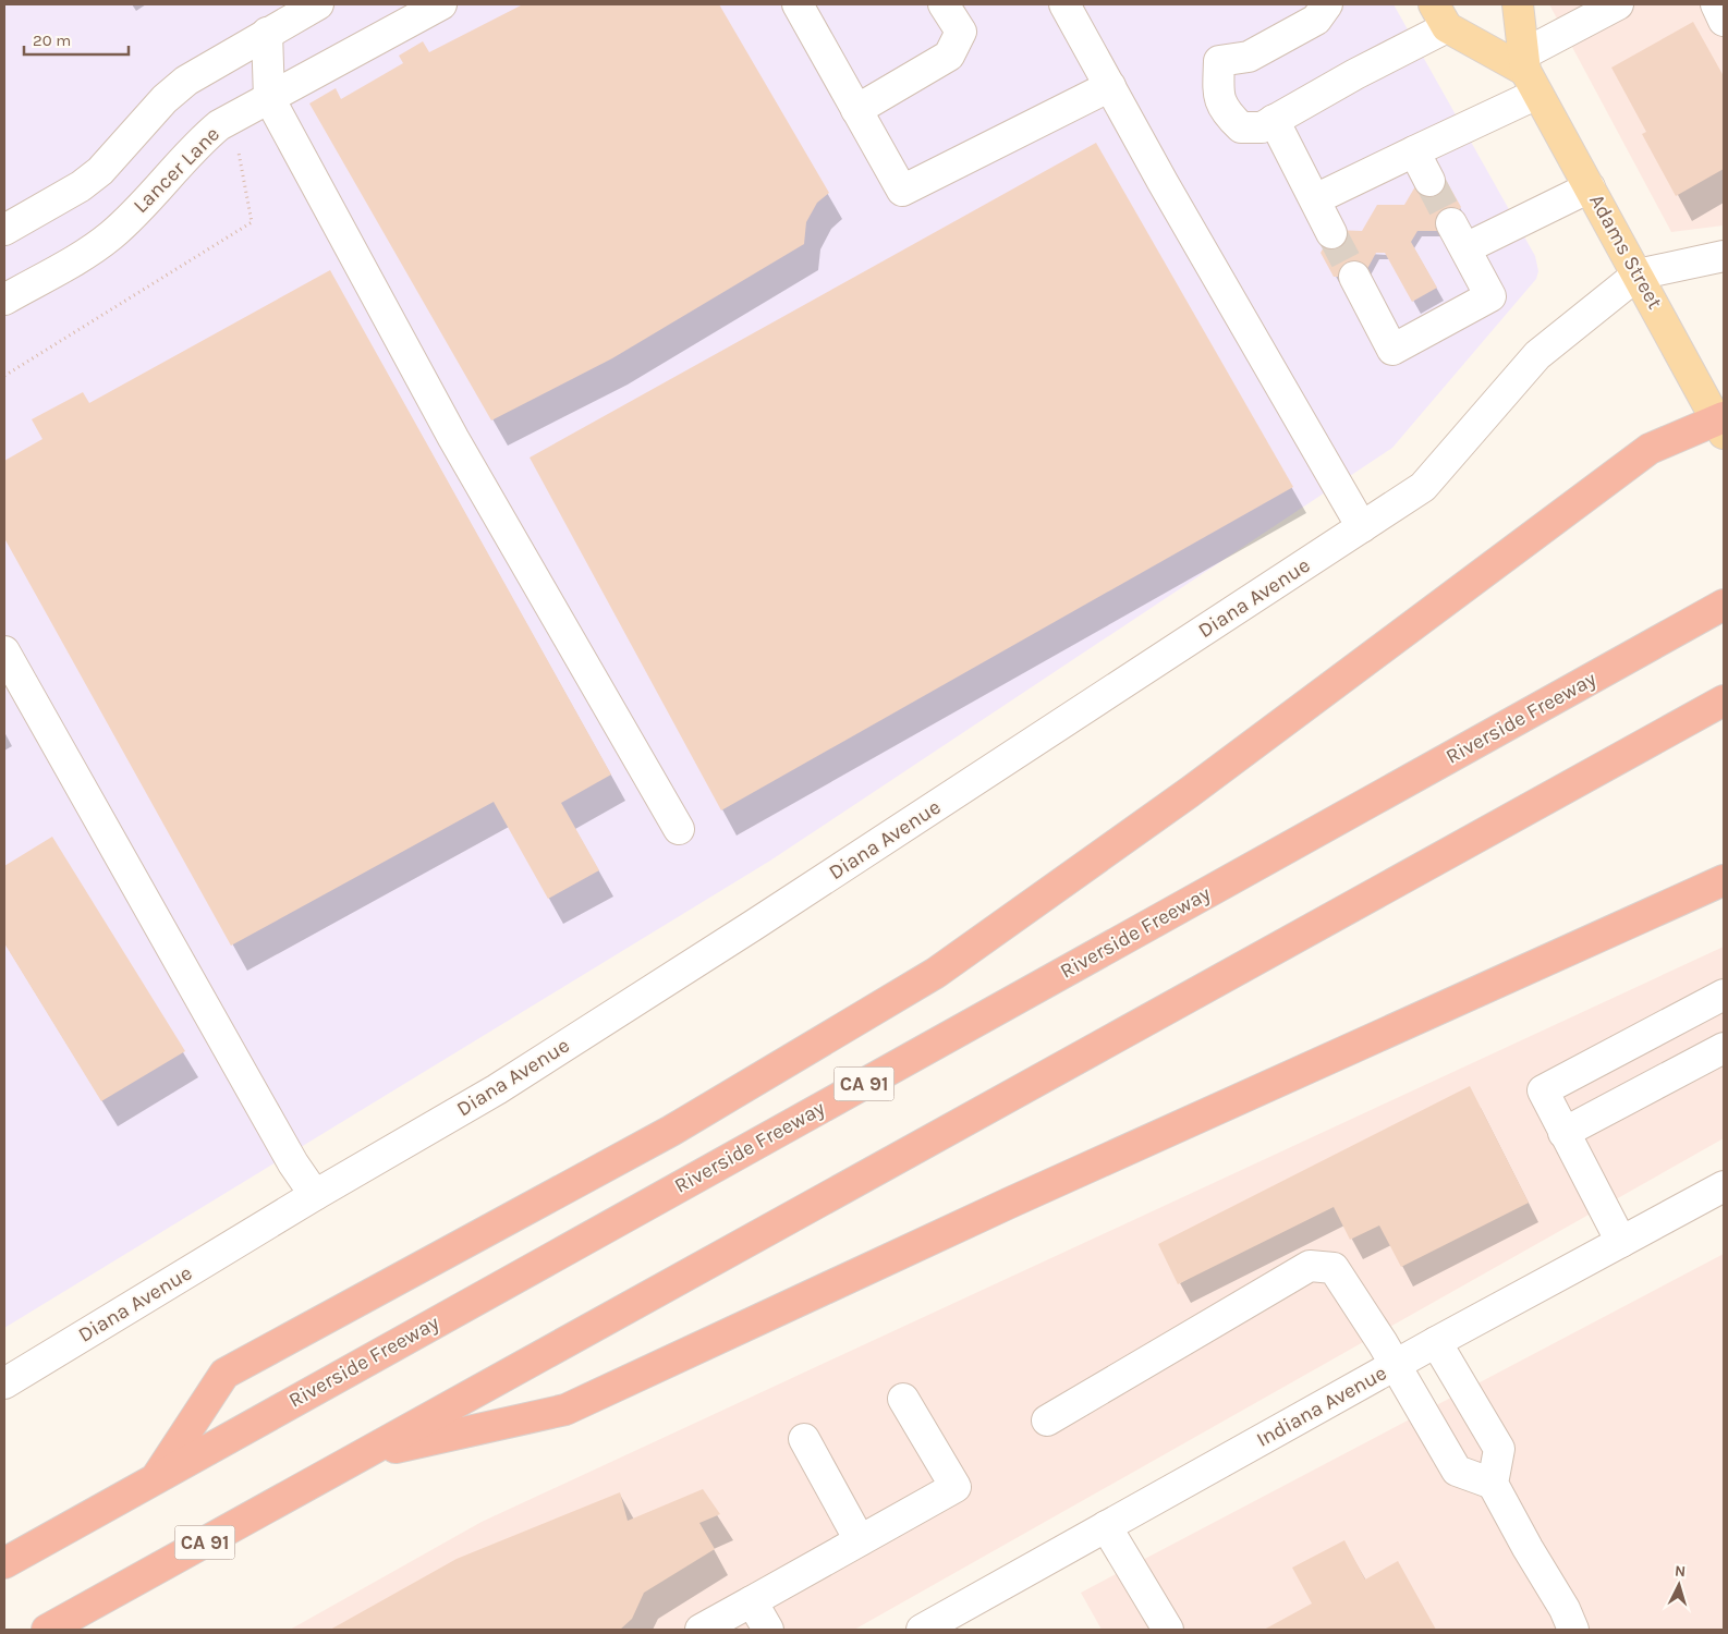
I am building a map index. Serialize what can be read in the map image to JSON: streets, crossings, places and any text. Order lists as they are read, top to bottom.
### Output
{
  "streets": {
    "highway": ["Riverside Freeway", "CA 91"],
    "main road": ["Adams Street"],
    "street": ["Lancer Lane", "Diana Avenue", "Indiana Avenue"]
  },
  "crossings": [
    ["Adams Street", "Diana Avenue"]
  ],
  "scale_bar": "20 m",
  "north": "top"
}
